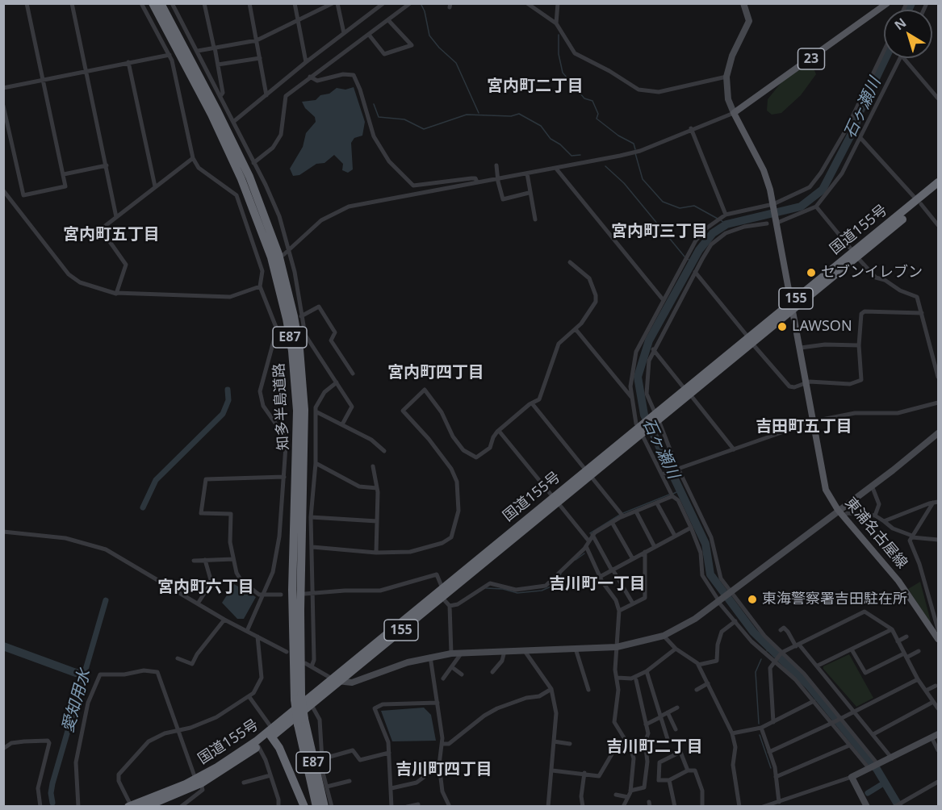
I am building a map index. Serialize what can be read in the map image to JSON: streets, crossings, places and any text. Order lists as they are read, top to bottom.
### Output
{
  "streets": {
    "highway": [
      "国道155号",
      "155",
      "E87",
      "知多半島道路"
    ],
    "main road": ["23", "東浦名古屋線"]
  },
  "crossings": [
    ["23", "東浦名古屋線"],
    ["国道155号", "東浦名古屋線"]
  ],
  "districts": [
    "宮内町二丁目",
    "宮内町三丁目",
    "宮内町五丁目",
    "宮内町四丁目",
    "吉田町五丁目",
    "吉川町一丁目",
    "宮内町六丁目",
    "吉川町二丁目",
    "吉川町四丁目"
  ],
  "water": ["石ヶ瀬川", "愛知用水"],
  "places": ["セブンイレブン", "LAWSON", "東海警察署吉田駐在所"],
  "north": "top left"
}
